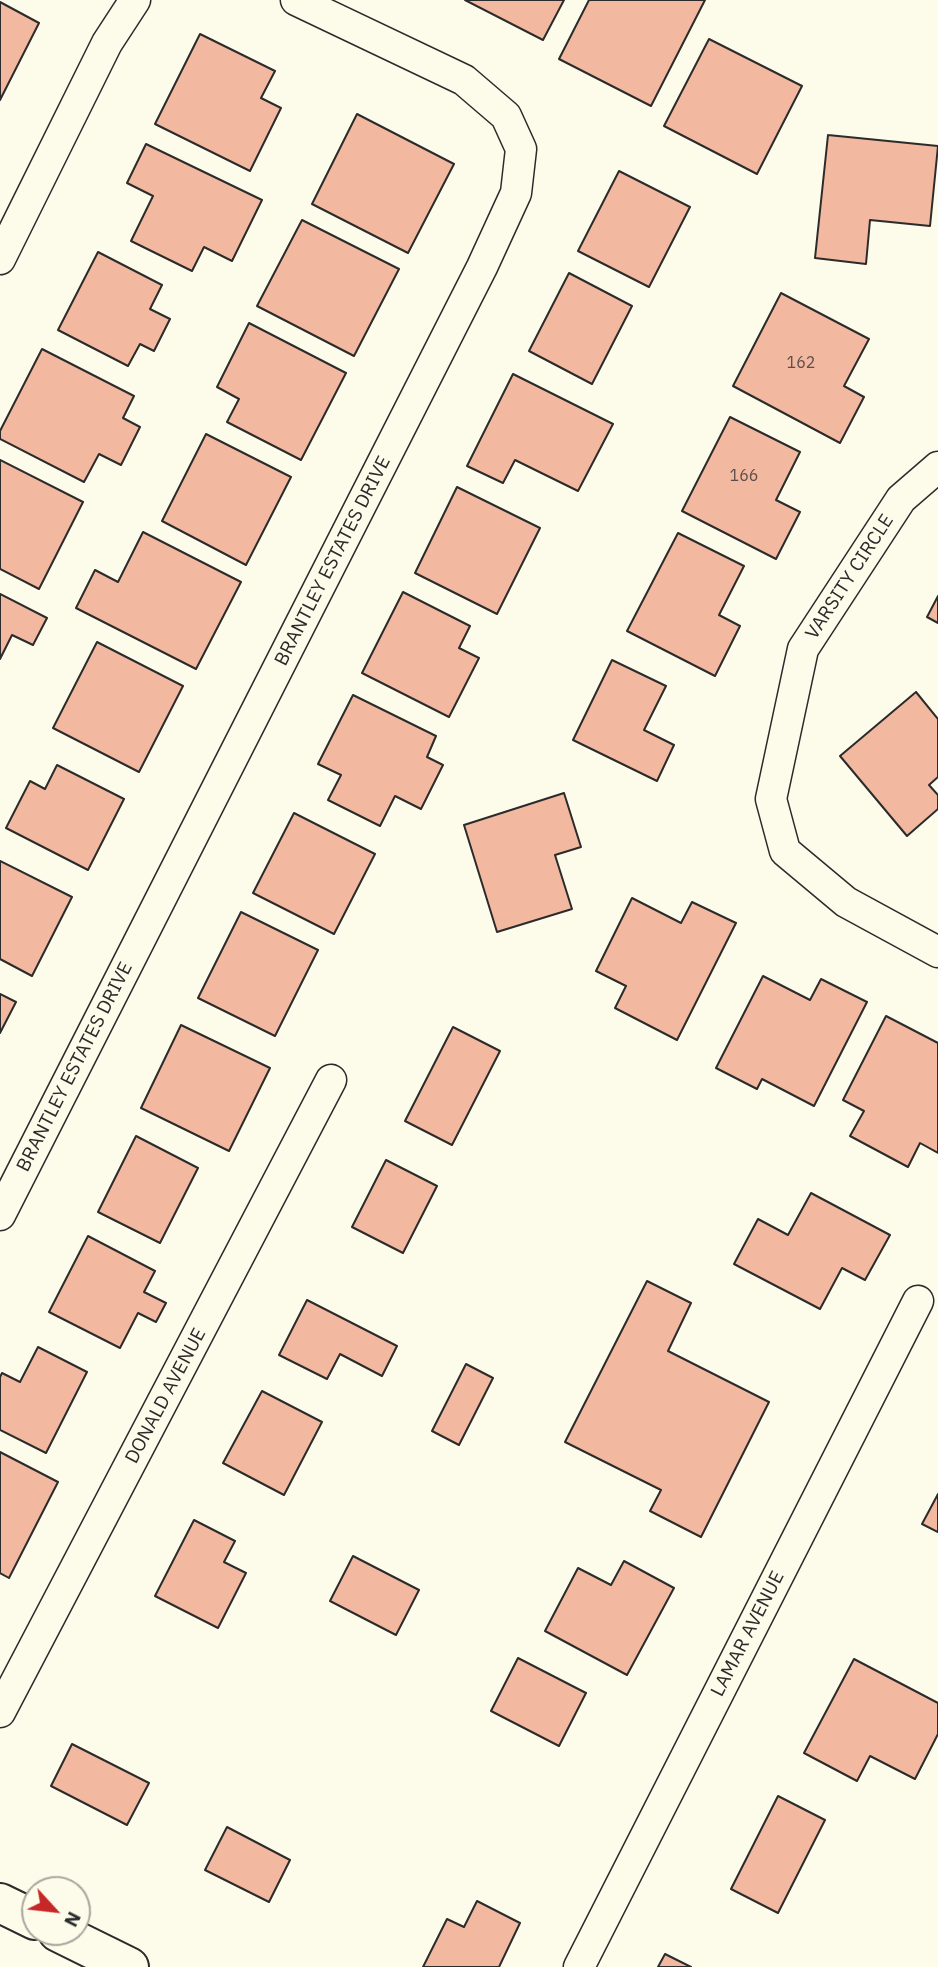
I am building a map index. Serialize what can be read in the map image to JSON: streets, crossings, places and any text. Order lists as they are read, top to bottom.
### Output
{
  "streets": {
    "street": [
      "BRANTLEY ESTATES DRIVE",
      "VARSITY CIRCLE",
      "DONALD AVENUE",
      "LAMAR AVENUE"
    ]
  },
  "house_numbers": ["162", "166"],
  "north": "bottom right"
}
